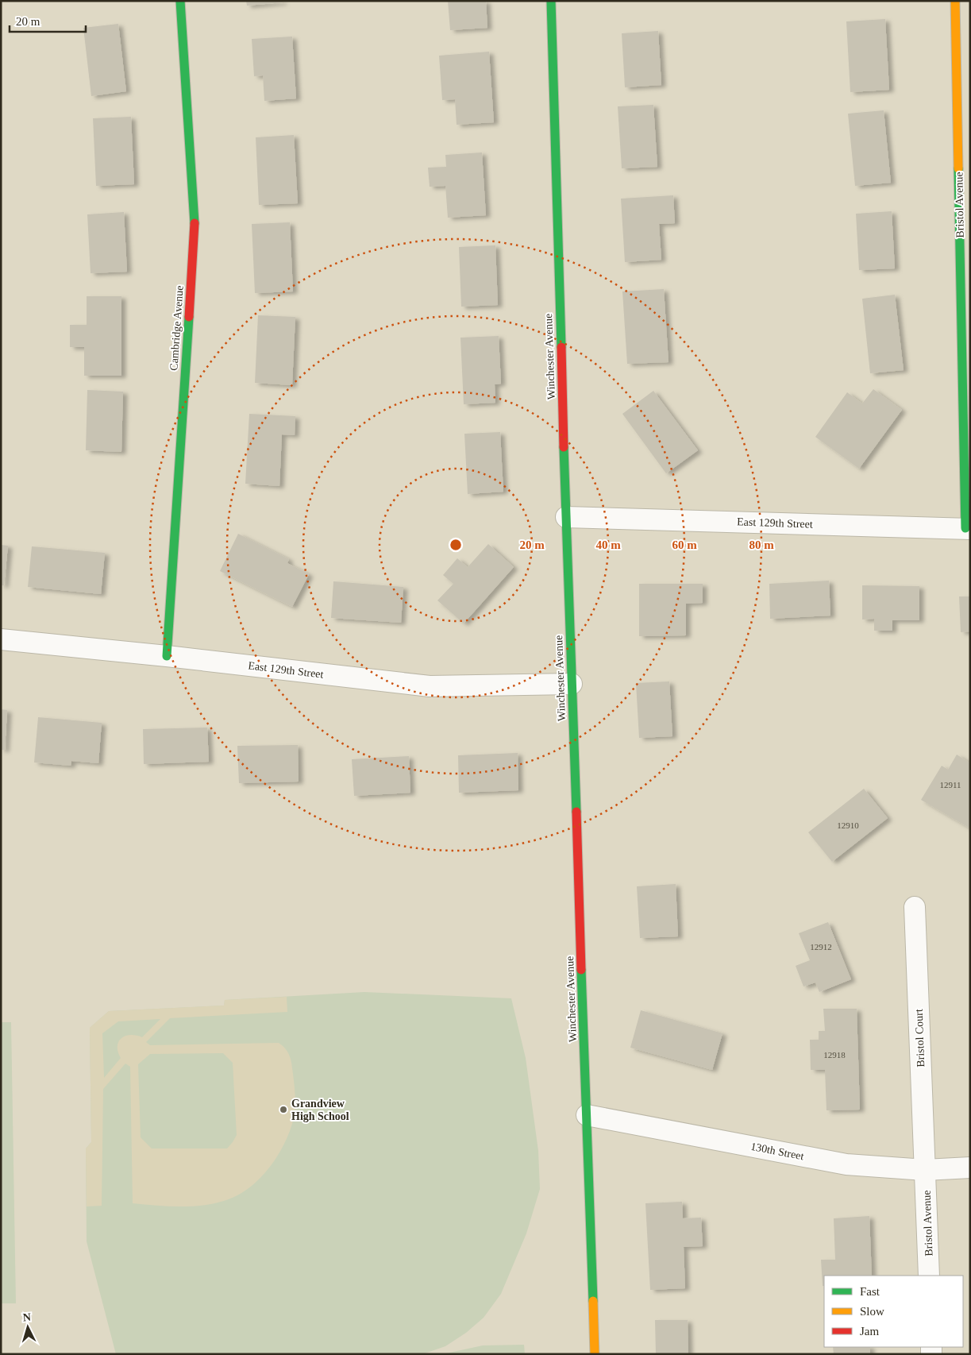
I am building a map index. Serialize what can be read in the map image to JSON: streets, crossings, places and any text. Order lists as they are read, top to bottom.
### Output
{
  "streets": {
    "street": [
      "Bristol Avenue",
      "Cambridge Avenue",
      "Winchester Avenue",
      "East 129th Street",
      "Bristol Court",
      "130th Street"
    ]
  },
  "crossings": [
    ["Bristol Avenue", "East 129th Street"],
    ["Bristol Avenue", "Bristol Court"],
    ["Bristol Avenue", "130th Street"],
    ["Cambridge Avenue", "East 129th Street"],
    ["Winchester Avenue", "East 129th Street"],
    ["Winchester Avenue", "130th Street"],
    ["Bristol Court", "130th Street"]
  ],
  "places": ["Grandview High School"],
  "house_numbers": [
    "12911",
    "12910",
    "12912",
    "12918"
  ],
  "legend": ["Fast", "Slow", "Jam"],
  "scale_bar": "20 m",
  "north": "top",
  "rings": [
    "20 m",
    "40 m",
    "60 m",
    "80 m"
  ]
}
